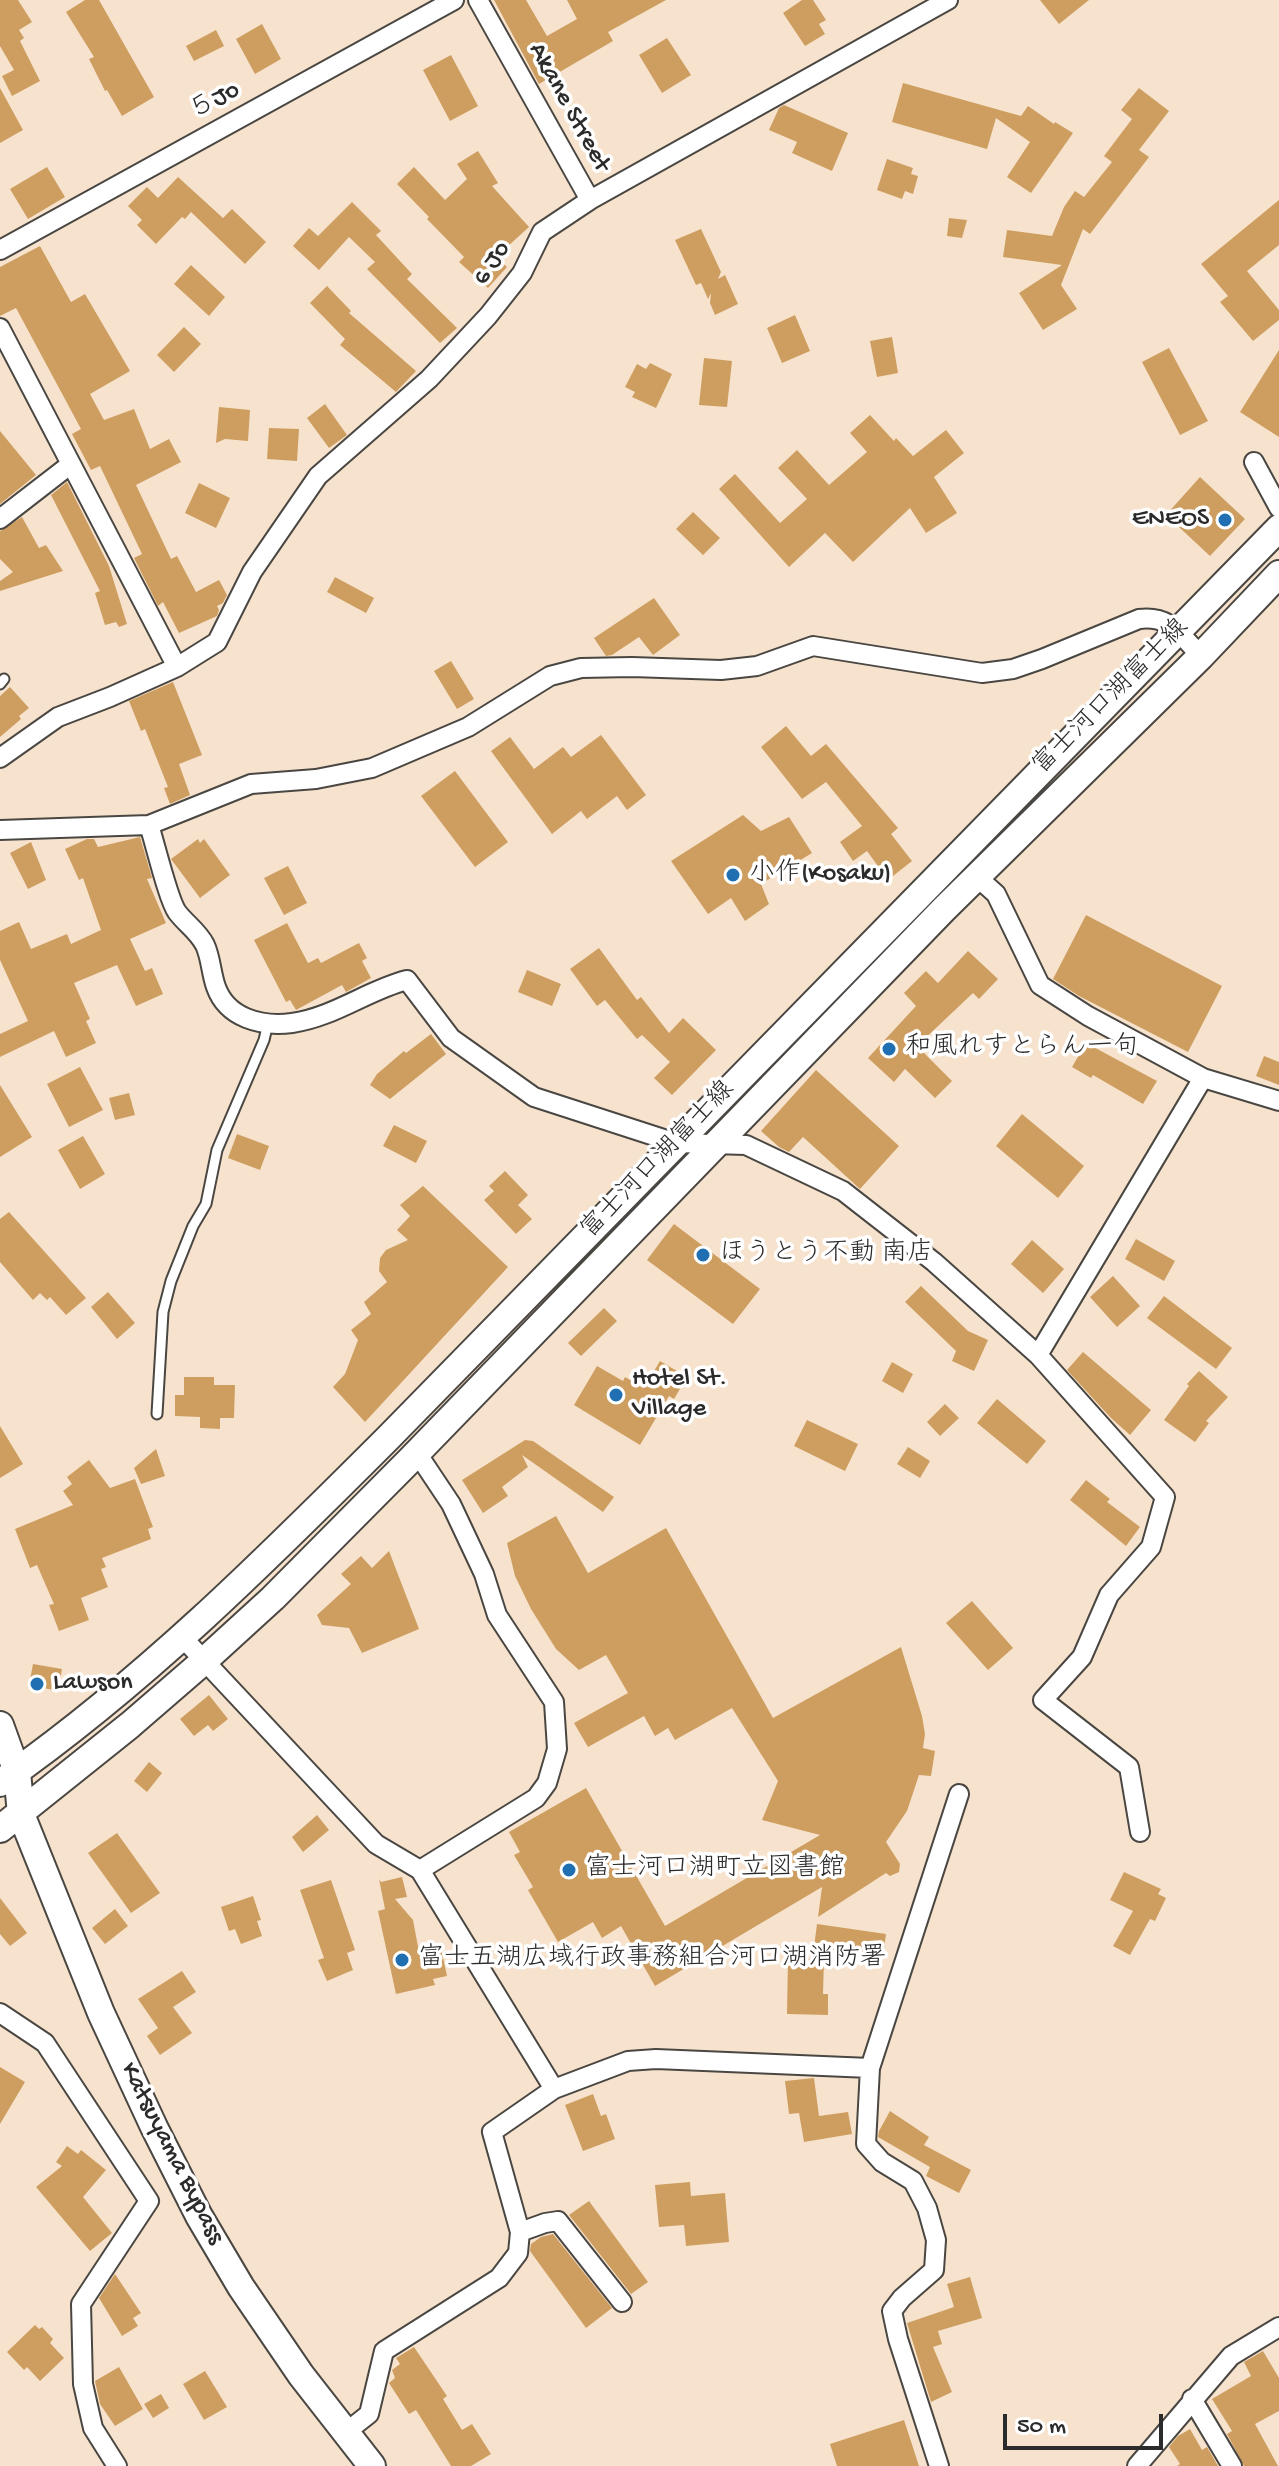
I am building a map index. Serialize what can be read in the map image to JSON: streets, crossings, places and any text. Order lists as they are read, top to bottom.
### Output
{
  "streets": {
    "main road": ["富士河口湖富士線", "Katsuyama Bypass"],
    "street": ["５Jo", "Akane Street", "6 Jo"]
  },
  "crossings": [
    ["Akane Street", "6 Jo"],
    ["富士河口湖富士線", "Katsuyama Bypass"]
  ],
  "places": [
    "ENEOS",
    "小作(Kosaku)",
    "和風れすとらん一句",
    "ほうとう不動 南店",
    "Hotel St. Village",
    "Lawson",
    "富士河口湖町立図書館",
    "富士五湖広域行政事務組合河口湖消防署"
  ],
  "scale_bar": "50 m"
}
